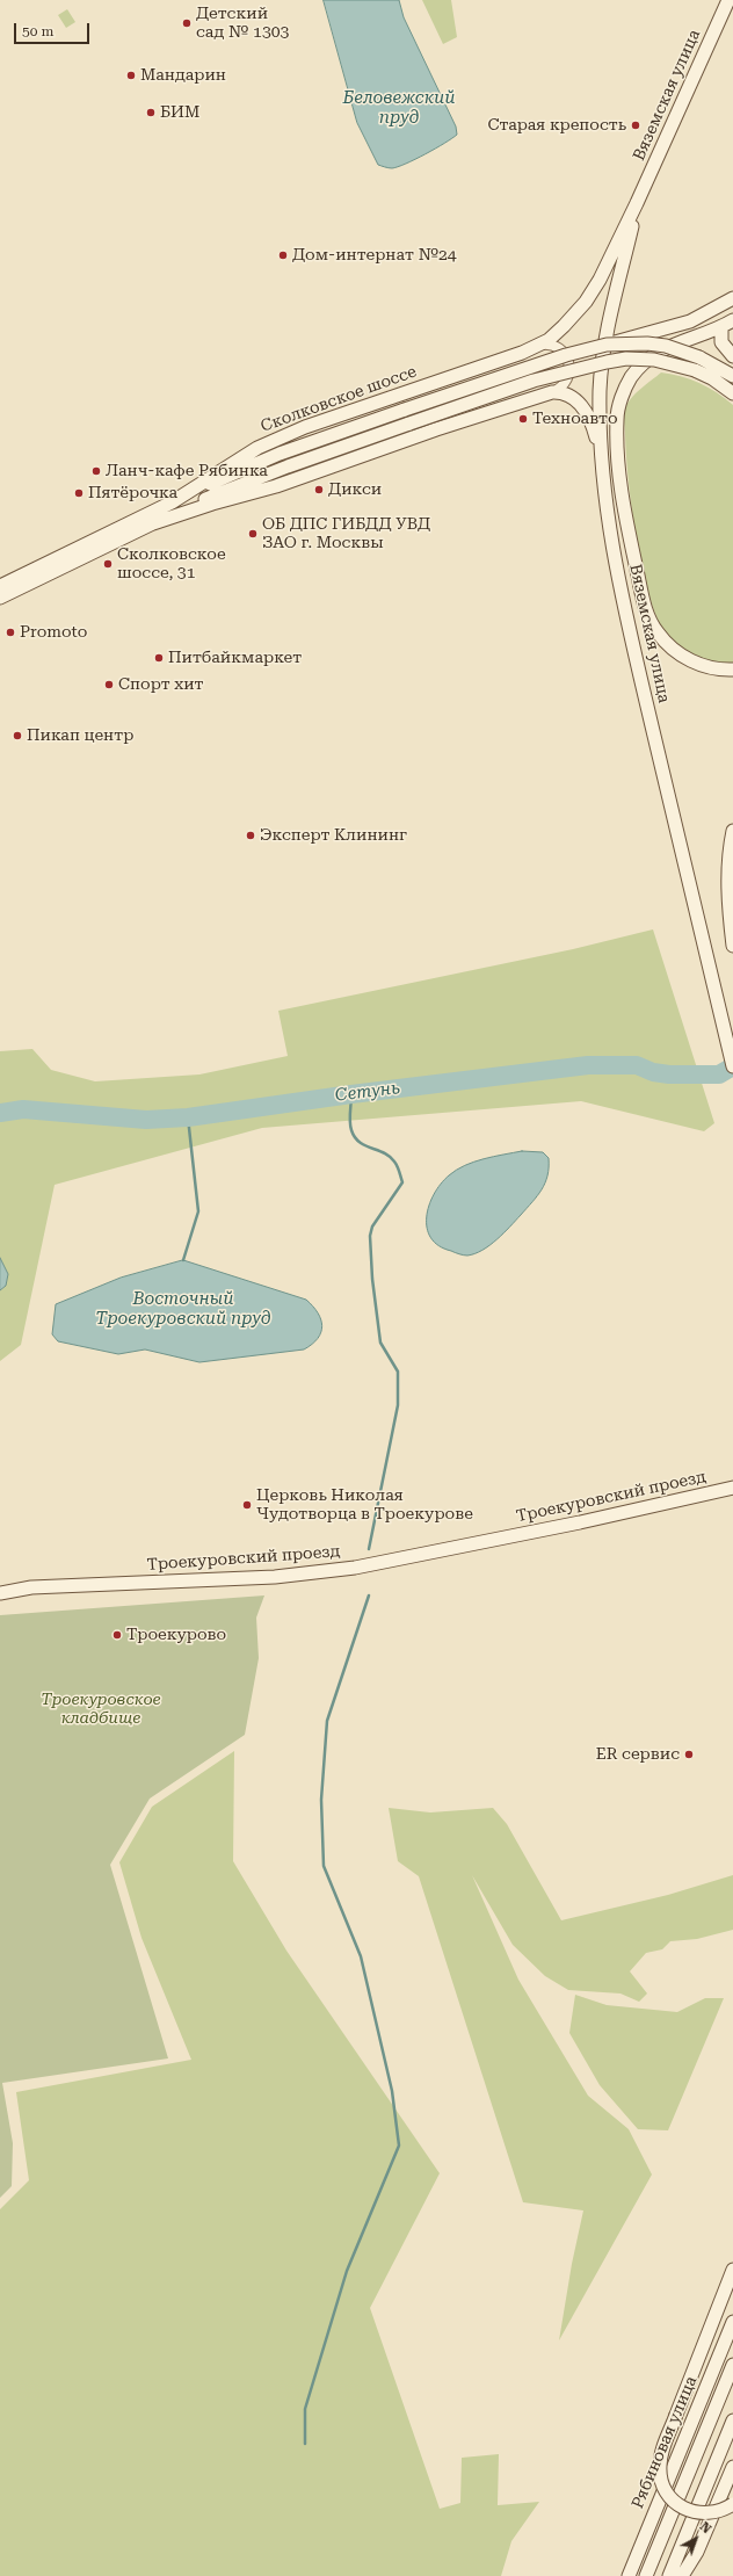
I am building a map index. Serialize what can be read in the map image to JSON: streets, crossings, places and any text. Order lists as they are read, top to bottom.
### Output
{
  "streets": {
    "main road": [
      "Вяземская улица",
      "Сколковское шоссе",
      "Троекуровский проезд",
      "Рябиновая улица"
    ]
  },
  "crossings": [
    ["Вяземская улица", "Сколковское шоссе"]
  ],
  "water": ["Беловежский пруд", "Сетунь", "Восточный Троекуровский пруд"],
  "parks": ["Троекуровское кладбище"],
  "places": [
    "Детский сад № 1303",
    "Мандарин",
    "БИМ",
    "Старая крепость",
    "Дом-интернат №24",
    "Техноавто",
    "Ланч-кафе Рябинка",
    "Дикси",
    "Пятёрочка",
    "ОБ ДПС ГИБДД УВД ЗАО г. Москвы",
    "Сколковское шоссе, 31",
    "Promoto",
    "Питбайкмаркет",
    "Спорт хит",
    "Пикап центр",
    "Эксперт Клининг",
    "Церковь Николая Чудотворца в Троекурове",
    "Троекурово",
    "ER сервис"
  ],
  "scale_bar": "50 m",
  "north": "top right"
}
